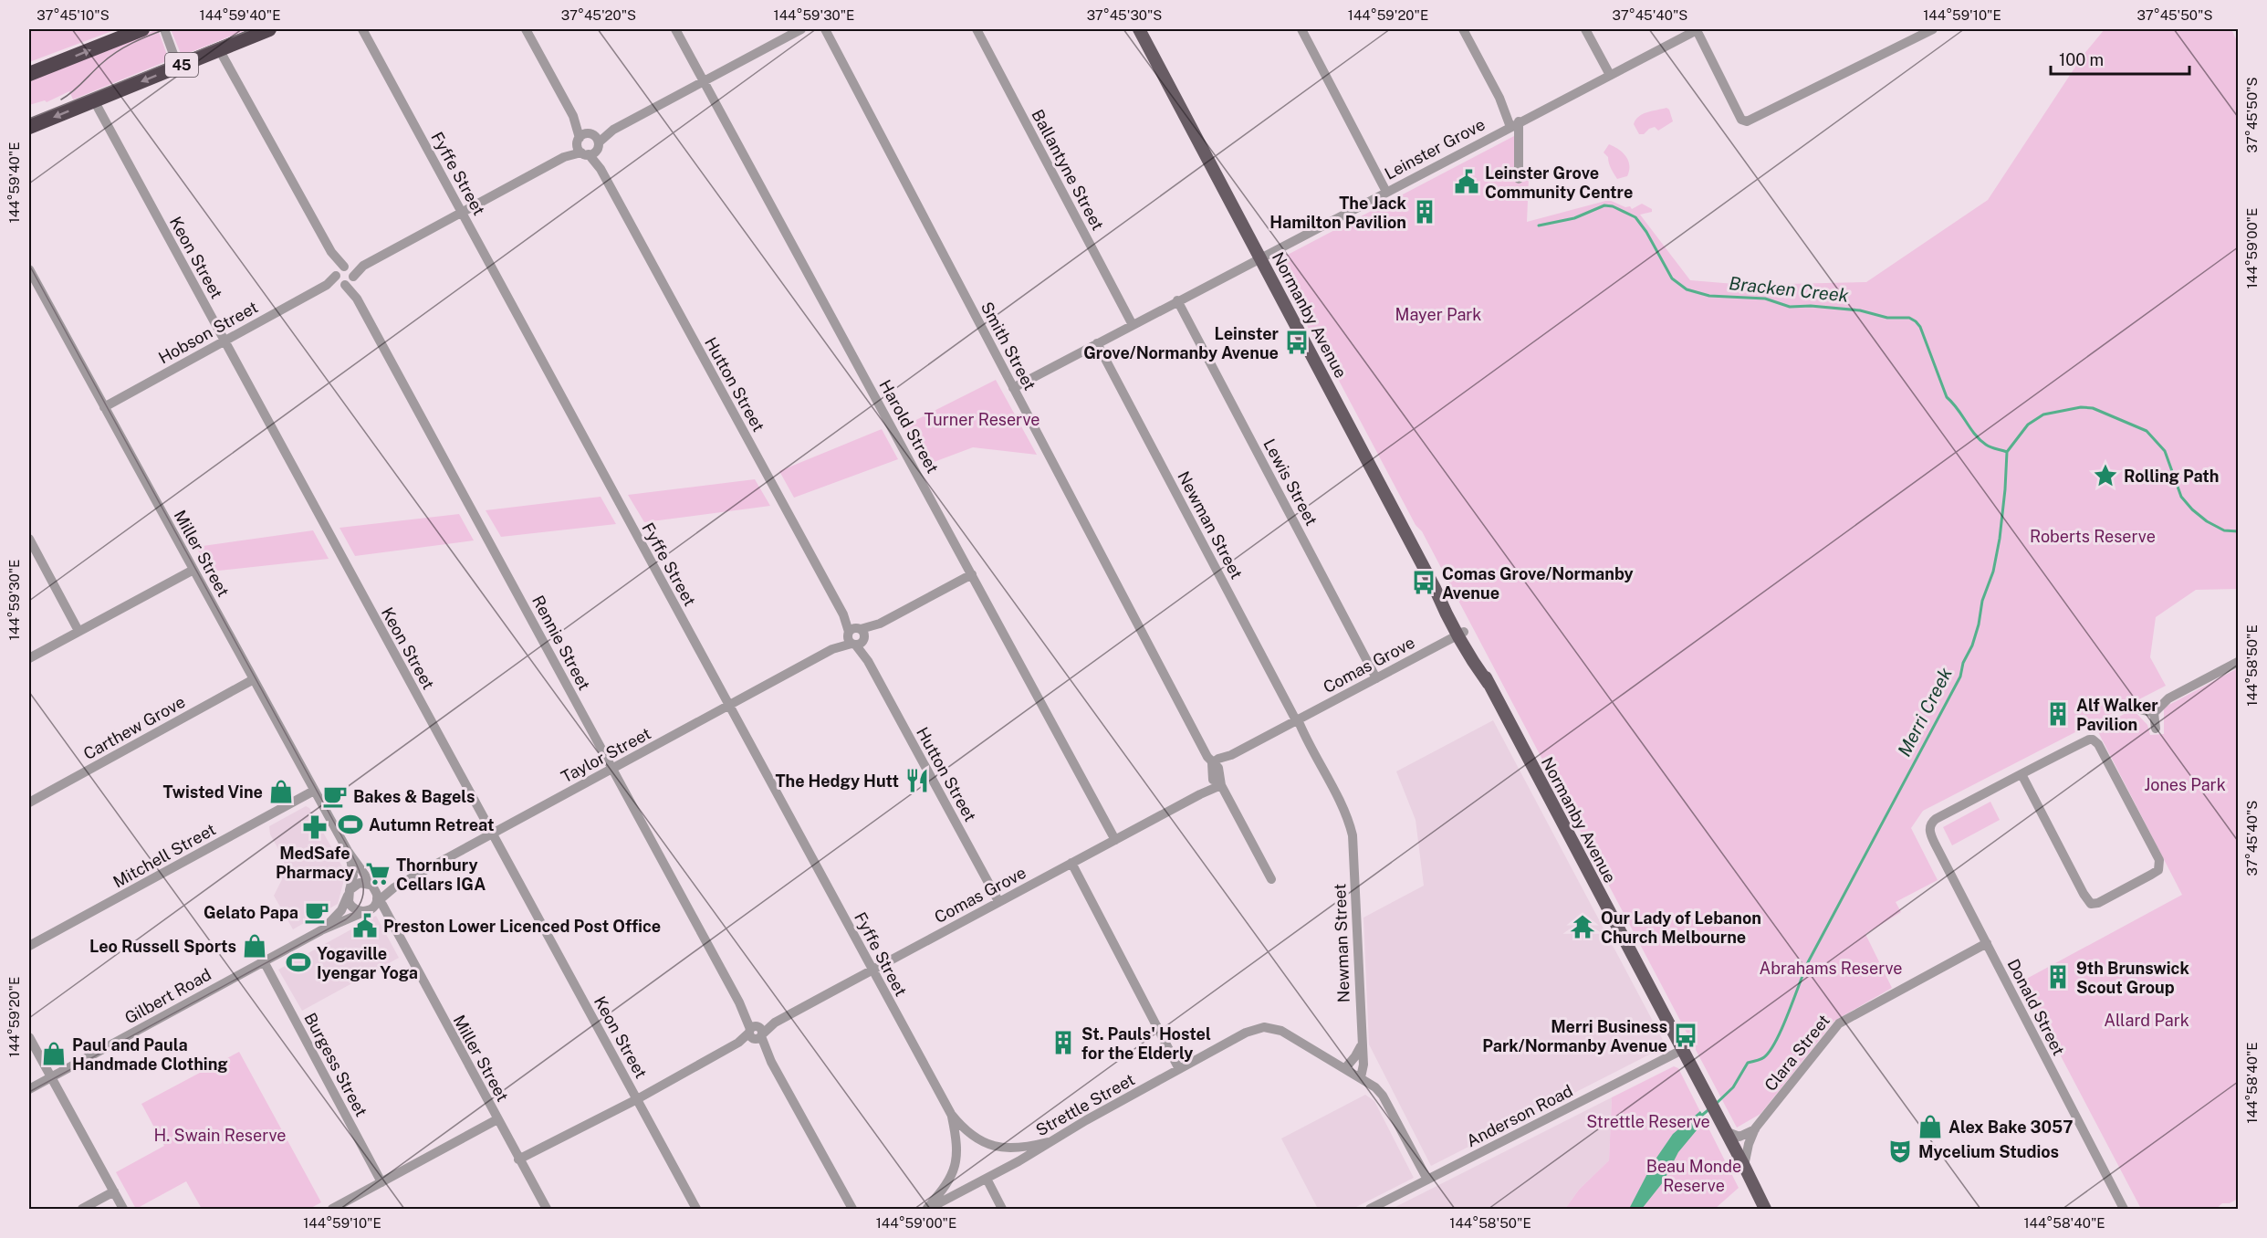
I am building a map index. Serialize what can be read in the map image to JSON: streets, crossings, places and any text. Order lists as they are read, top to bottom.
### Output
{
  "streets": {
    "highway": ["45"],
    "main road": ["Normanby Avenue"],
    "street": [
      "Leinster Grove",
      "Ballantyne Street",
      "Fyffe Street",
      "Keon Street",
      "Hobson Street",
      "Smith Street",
      "Hutton Street",
      "Harold Street",
      "Lewis Street",
      "Newman Street",
      "Miller Street",
      "Rennie Street",
      "Comas Grove",
      "Carthew Grove",
      "Taylor Street",
      "Mitchell Street",
      "Gilbert Road",
      "Donald Street",
      "Clara Street",
      "Burgess Street",
      "Strettle Street",
      "Anderson Road"
    ]
  },
  "crossings": [
    ["45", "Keon Street"],
    ["45", "Rennie Street"],
    ["Leinster Grove", "Ballantyne Street"],
    ["Leinster Grove", "Normanby Avenue"],
    ["Leinster Grove", "Smith Street"],
    ["Leinster Grove", "Lewis Street"],
    ["Leinster Grove", "Newman Street"],
    ["Fyffe Street", "Hobson Street"],
    ["Fyffe Street", "Comas Grove"],
    ["Fyffe Street", "Taylor Street"],
    ["Fyffe Street", "Strettle Street"],
    ["Keon Street", "Hobson Street"],
    ["Keon Street", "Comas Grove"],
    ["Keon Street", "Taylor Street"],
    ["Normanby Avenue", "Comas Grove"],
    ["Normanby Avenue", "Clara Street"],
    ["Normanby Avenue", "Anderson Road"],
    ["Hobson Street", "Hutton Street"],
    ["Hobson Street", "Harold Street"],
    ["Hobson Street", "Miller Street"],
    ["Hobson Street", "Rennie Street"],
    ["Smith Street", "Comas Grove"],
    ["Hutton Street", "Comas Grove"],
    ["Hutton Street", "Taylor Street"],
    ["Harold Street", "Comas Grove"],
    ["Harold Street", "Taylor Street"],
    ["Lewis Street", "Comas Grove"],
    ["Newman Street", "Comas Grove"],
    ["Miller Street", "Comas Grove"],
    ["Miller Street", "Carthew Grove"],
    ["Miller Street", "Taylor Street"],
    ["Miller Street", "Mitchell Street"],
    ["Miller Street", "Gilbert Road"],
    ["Rennie Street", "Comas Grove"],
    ["Rennie Street", "Taylor Street"],
    ["Taylor Street", "Gilbert Road"],
    ["Gilbert Road", "Burgess Street"],
    ["Donald Street", "Clara Street"]
  ],
  "water": ["Bracken Creek", "Merri Creek"],
  "parks": [
    "Mayer Park",
    "Turner Reserve",
    "Roberts Reserve",
    "Jones Park",
    "Abrahams Reserve",
    "Allard Park",
    "Strettle Reserve",
    "H. Swain Reserve",
    "Beau Monde Reserve"
  ],
  "places": {
    "public building": ["Leinster Grove Community Centre", "Preston Lower Licenced Post Office"],
    "building": [
      "The Jack Hamilton Pavilion",
      "Alf Walker Pavilion",
      "9th Brunswick Scout Group",
      "St. Pauls' Hostel for the Elderly"
    ],
    "bus stop": ["Leinster Grove/Normanby Avenue", "Comas Grove/Normanby Avenue", "Merri Business Park/Normanby Avenue"],
    "place": ["Rolling Path"],
    "restaurant": ["The Hedgy Hutt"],
    "shop": [
      "Twisted Vine",
      "Leo Russell Sports",
      "Paul and Paula Handmade Clothing",
      "Alex Bake 3057"
    ],
    "cafe": ["Bakes & Bagels", "Gelato Papa"],
    "sports": ["Autumn Retreat", "Yogaville Iyengar Yoga"],
    "pharmacy": ["MedSafe Pharmacy"],
    "supermarket": ["Thornbury Cellars IGA"],
    "temple": ["Our Lady of Lebanon Church Melbourne"],
    "theatre": ["Mycelium Studios"]
  },
  "scale_bar": "100 m",
  "coordinates": [
    "37°45'10\"S",
    "144°59'40\"E",
    "37°45'20\"S",
    "144°59'30\"E",
    "37°45'30\"S",
    "144°59'20\"E",
    "37°45'40\"S",
    "144°59'10\"E",
    "37°45'50\"S",
    "144°59'00\"E",
    "144°58'50\"E",
    "144°58'40\"E"
  ]
}
